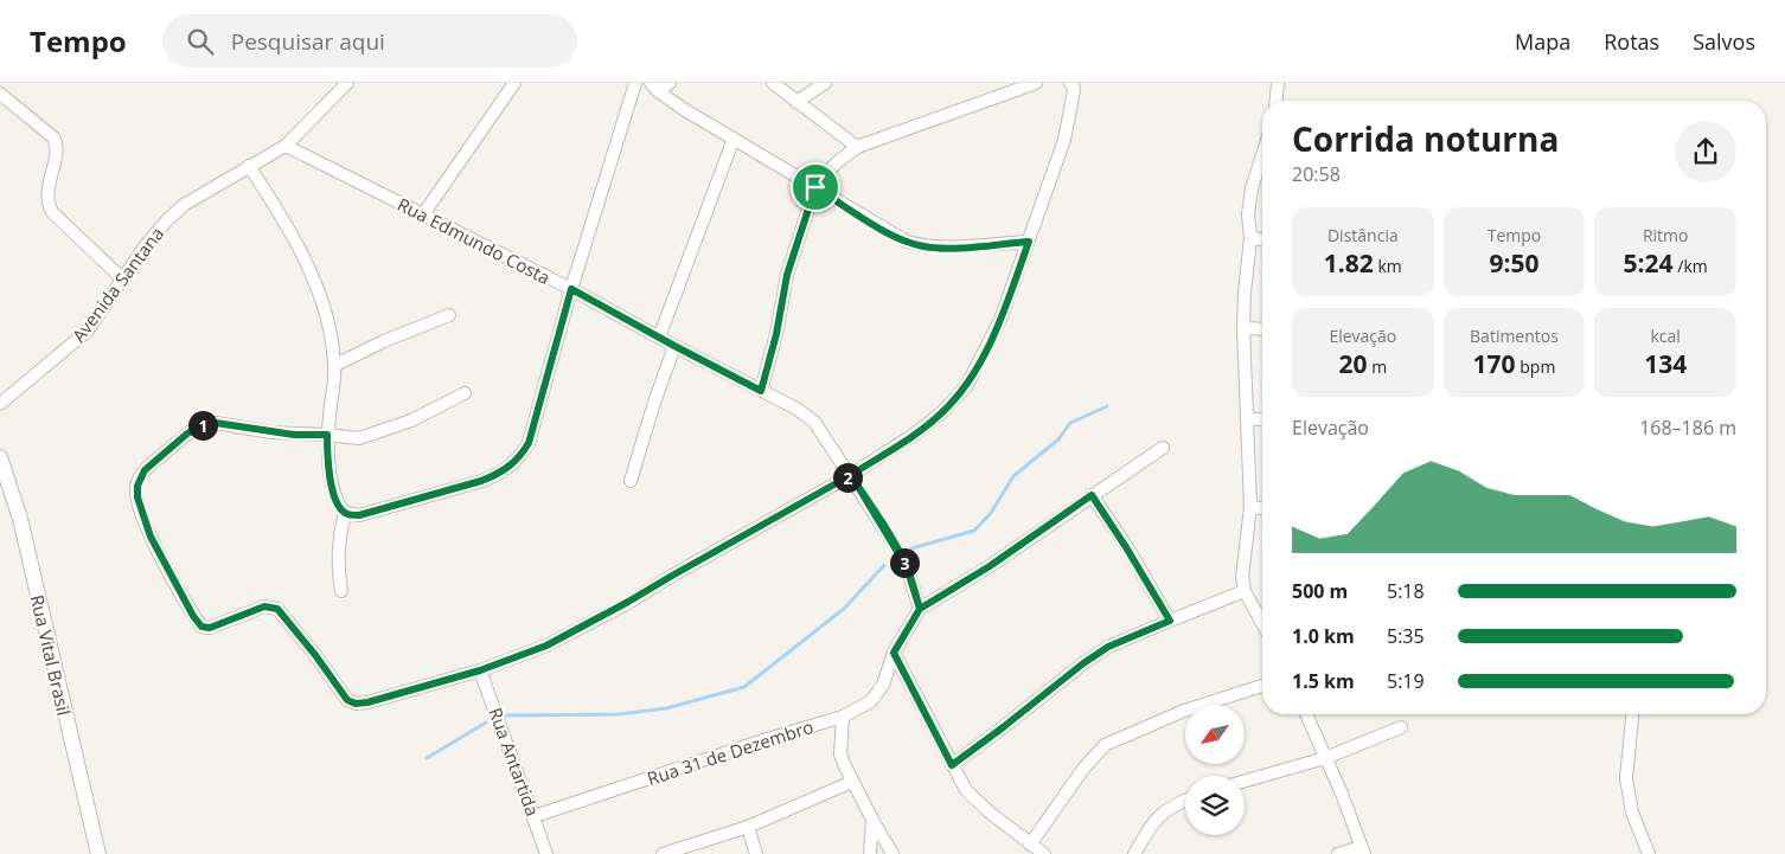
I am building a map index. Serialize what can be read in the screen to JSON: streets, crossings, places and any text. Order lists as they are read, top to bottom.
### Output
{
  "streets": {
    "street": [
      "Rua Edmundo Costa",
      "Avenida Santana",
      "Rua Vital Brasil",
      "Rua 31 de Dezembro",
      "Rua Antartida"
    ]
  },
  "crossings": [
    ["Rua Edmundo Costa", "Avenida Santana"],
    ["Rua Edmundo Costa", "Rua 31 de Dezembro"],
    ["Rua 31 de Dezembro", "Rua Antartida"]
  ],
  "north": "bottom left",
  "page": {
    "header": "Tempo",
    "search": "Pesquisar aqui",
    "nav": ["Mapa", "Rotas", "Salvos"],
    "heading": ["Corrida noturna", "20:58"],
    "stats": [
      ["Distância", "1.82 km"],
      ["Tempo", "9:50"],
      ["Ritmo", "5:24 /km"],
      ["Elevação", "20 m"],
      ["Batimentos", "170 bpm"],
      ["kcal", "134"]
    ],
    "chart": ["Elevação", "168–186 m"],
    "pins": ["1", "2", "3"],
    "list": [
      {
        "name": "500 m",
        "note": "5:18"
      },
      {
        "name": "1.0 km",
        "note": "5:35"
      },
      {
        "name": "1.5 km",
        "note": "5:19"
      }
    ]
  }
}
